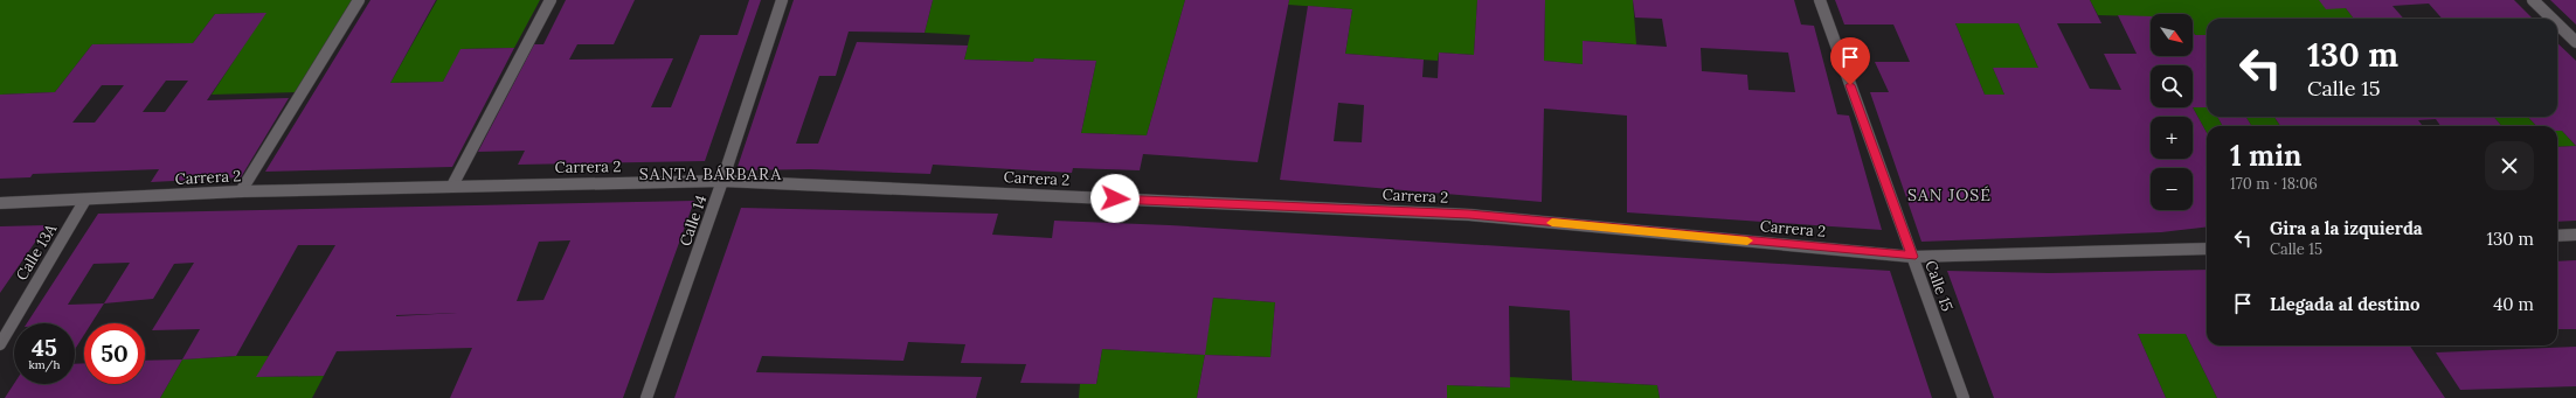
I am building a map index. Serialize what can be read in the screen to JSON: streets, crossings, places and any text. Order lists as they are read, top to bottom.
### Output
{
  "streets": {
    "main road": [
      "Carrera 2",
      "Calle 14",
      "Calle 13A",
      "Calle 15"
    ]
  },
  "crossings": [
    ["Carrera 2", "Calle 14"],
    ["Carrera 2", "Calle 13A"],
    ["Carrera 2", "Calle 15"]
  ],
  "districts": ["SANTA BÁRBARA", "SAN JOSÉ"],
  "north": "bottom right",
  "page": {
    "map_buttons": ["+", "−"],
    "turn": ["130 m", "Calle 15"],
    "heading": ["1 min", "170 m · 18:06"],
    "list": [
      {
        "name": "Gira a la izquierda",
        "note": "Calle 15",
        "value": "130 m"
      },
      {
        "name": "Llegada al destino",
        "value": "40 m"
      }
    ],
    "speed": "45 km/h",
    "limit": "50"
  }
}
